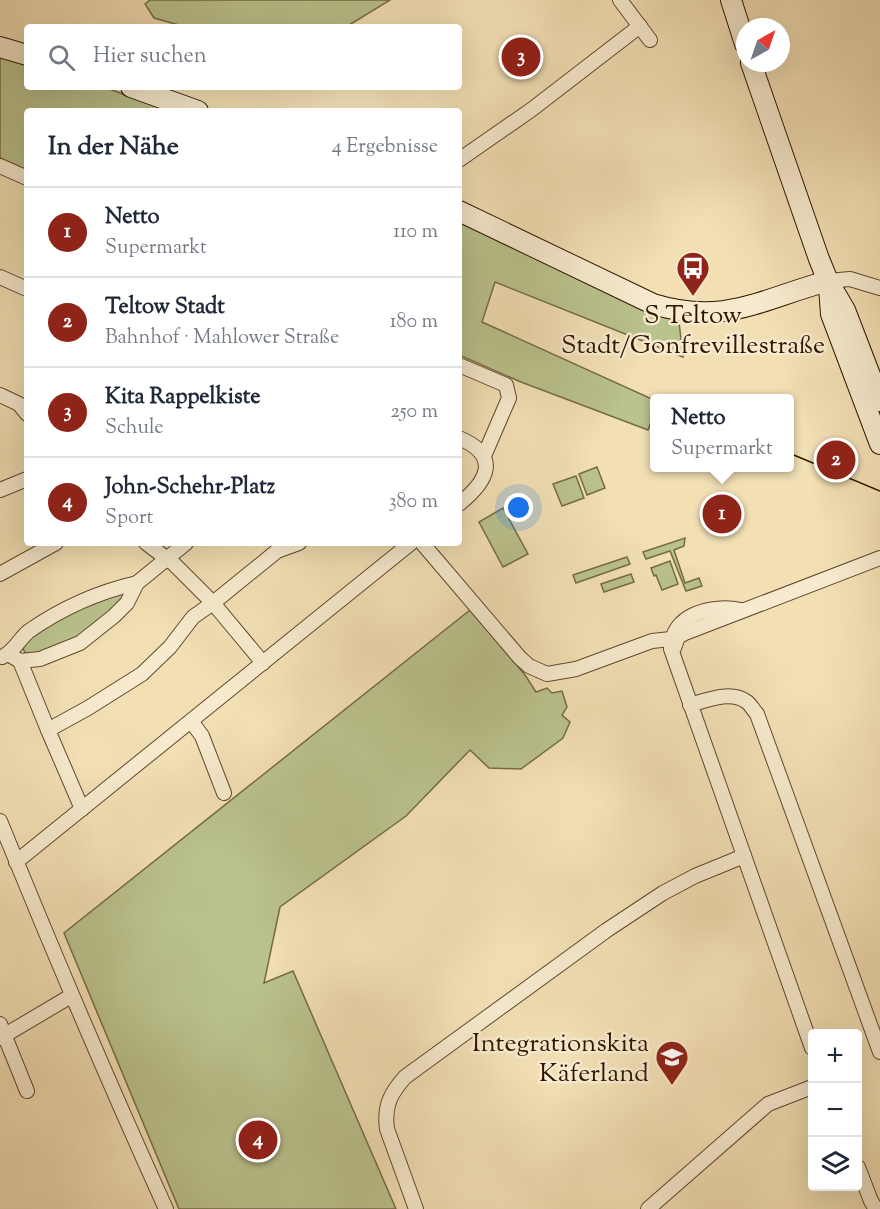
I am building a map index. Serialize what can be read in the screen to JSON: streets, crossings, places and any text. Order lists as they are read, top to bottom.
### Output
{
  "places": {
    "bus stop": ["S Teltow Stadt/Gonfrevillestraße"],
    "school or university": ["Integrationskita Käferland"]
  },
  "north": "top right",
  "page": {
    "search": "Hier suchen",
    "pins": [
      "3",
      "2",
      "1",
      "4"
    ],
    "heading": ["In der Nähe", "4 Ergebnisse"],
    "list": [
      {
        "mark": "1",
        "name": "Netto",
        "note": "Supermarkt",
        "value": "110 m"
      },
      {
        "mark": "2",
        "name": "Teltow Stadt",
        "note": "Bahnhof · Mahlower Straße",
        "value": "180 m"
      },
      {
        "mark": "3",
        "name": "Kita Rappelkiste",
        "note": "Schule",
        "value": "250 m"
      },
      {
        "mark": "4",
        "name": "John-Schehr-Platz",
        "note": "Sport",
        "value": "380 m"
      }
    ],
    "popup": ["Netto", "Supermarkt"],
    "map_buttons": ["+", "−"]
  }
}
